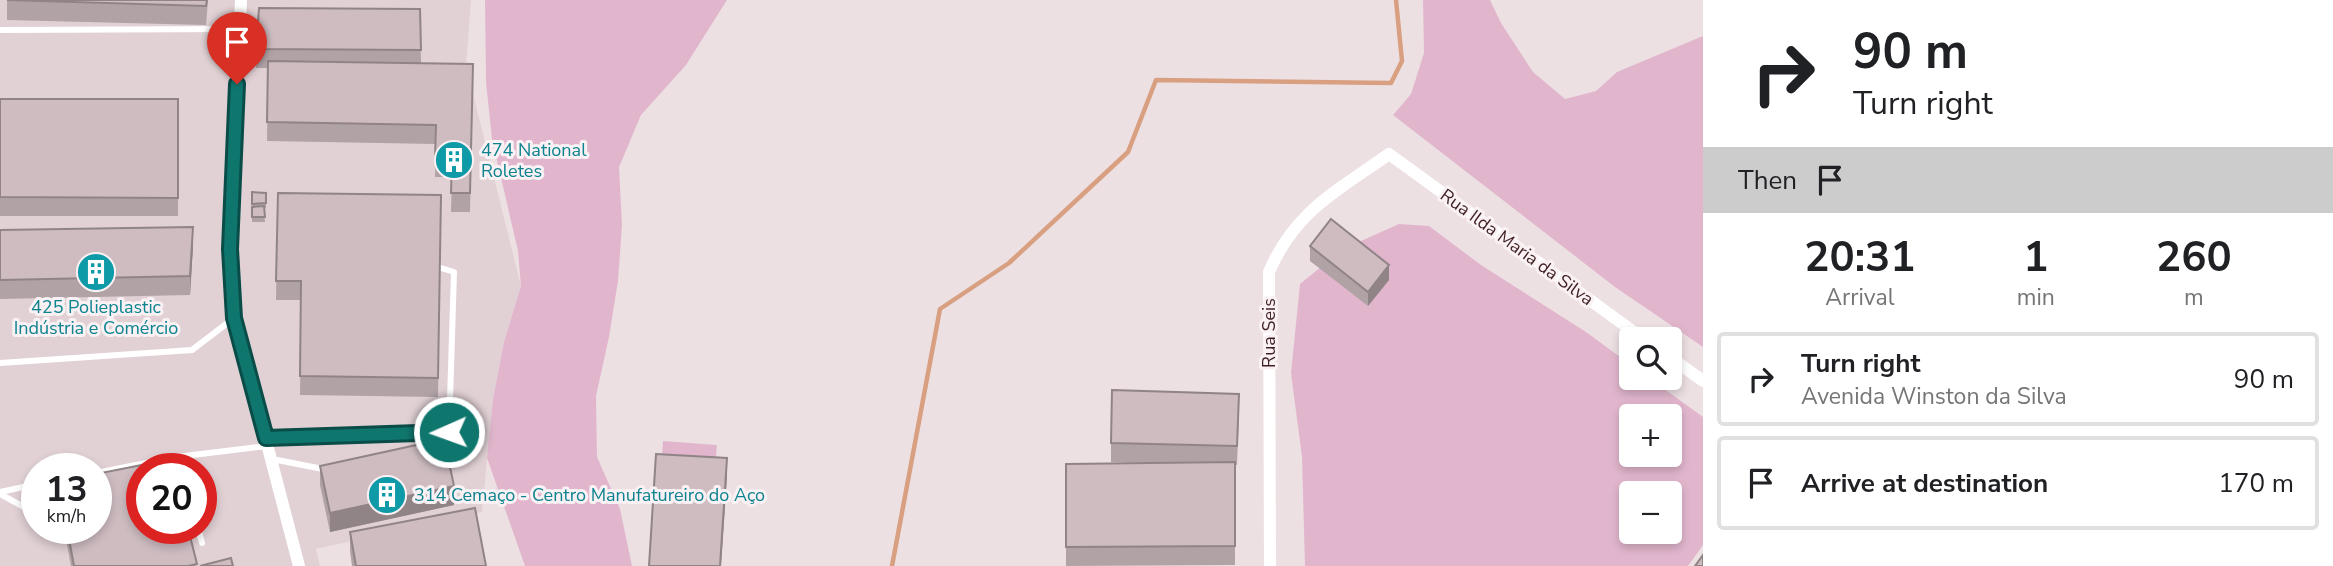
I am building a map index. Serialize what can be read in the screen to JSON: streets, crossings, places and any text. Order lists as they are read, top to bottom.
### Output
{
  "streets": {
    "street": ["Rua Ilda Maria da Silva", "Rua Seis"]
  },
  "crossings": [
    ["Rua Ilda Maria da Silva", "Rua Seis"]
  ],
  "places": {
    "building": ["474 National Roletes", "425 Polieplastic Indústria e Comércio", "314 Cemaço - Centro Manufatureiro do Aço"]
  },
  "page": {
    "turn": ["90 m", "Turn right"],
    "then": "Then",
    "eta": [
      "20:31",
      "Arrival",
      "1",
      "min",
      "260",
      "m"
    ],
    "map_buttons": ["+", "−"],
    "list": [
      {
        "name": "Turn right",
        "note": "Avenida Winston da Silva",
        "value": "90 m"
      },
      {
        "name": "Arrive at destination",
        "value": "170 m"
      }
    ],
    "speed": "13 km/h",
    "limit": "20"
  }
}
